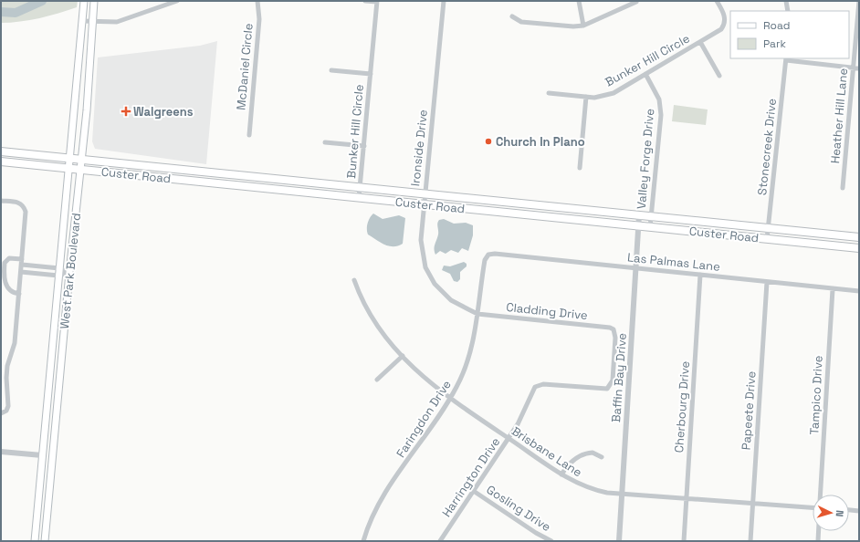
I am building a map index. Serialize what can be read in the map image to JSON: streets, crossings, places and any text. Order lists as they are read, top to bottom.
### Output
{
  "streets": {
    "main road": ["Custer Road", "West Park Boulevard"],
    "street": [
      "Bunker Hill Circle",
      "McDaniel Circle",
      "Heather Hill Lane",
      "Stonecreek Drive",
      "Ironside Drive",
      "Valley Forge Drive",
      "Las Palmas Lane",
      "Cladding Drive",
      "Baffin Bay Drive",
      "Tampico Drive",
      "Cherbourg Drive",
      "Papeete Drive",
      "Faringdon Drive",
      "Brisbane Lane",
      "Harrington Drive",
      "Gosling Drive"
    ]
  },
  "crossings": [
    ["Bunker Hill Circle", "Valley Forge Drive"],
    ["Bunker Hill Circle", "Custer Road"],
    ["Stonecreek Drive", "Custer Road"],
    ["Ironside Drive", "Custer Road"],
    ["Ironside Drive", "Cladding Drive"],
    ["Ironside Drive", "Faringdon Drive"],
    ["Valley Forge Drive", "Custer Road"],
    ["Custer Road", "West Park Boulevard"],
    ["Custer Road", "Baffin Bay Drive"],
    ["Las Palmas Lane", "Baffin Bay Drive"],
    ["Las Palmas Lane", "Tampico Drive"],
    ["Las Palmas Lane", "Cherbourg Drive"],
    ["Las Palmas Lane", "Papeete Drive"],
    ["Las Palmas Lane", "Faringdon Drive"],
    ["Cladding Drive", "Faringdon Drive"],
    ["Cladding Drive", "Harrington Drive"],
    ["Baffin Bay Drive", "Brisbane Lane"],
    ["Cherbourg Drive", "Brisbane Lane"],
    ["Papeete Drive", "Brisbane Lane"],
    ["Faringdon Drive", "Brisbane Lane"],
    ["Brisbane Lane", "Harrington Drive"],
    ["Harrington Drive", "Gosling Drive"]
  ],
  "places": {
    "health": ["Walgreens"],
    "other": ["Church In Plano"]
  },
  "legend": ["Road", "Park"],
  "north": "right"
}
